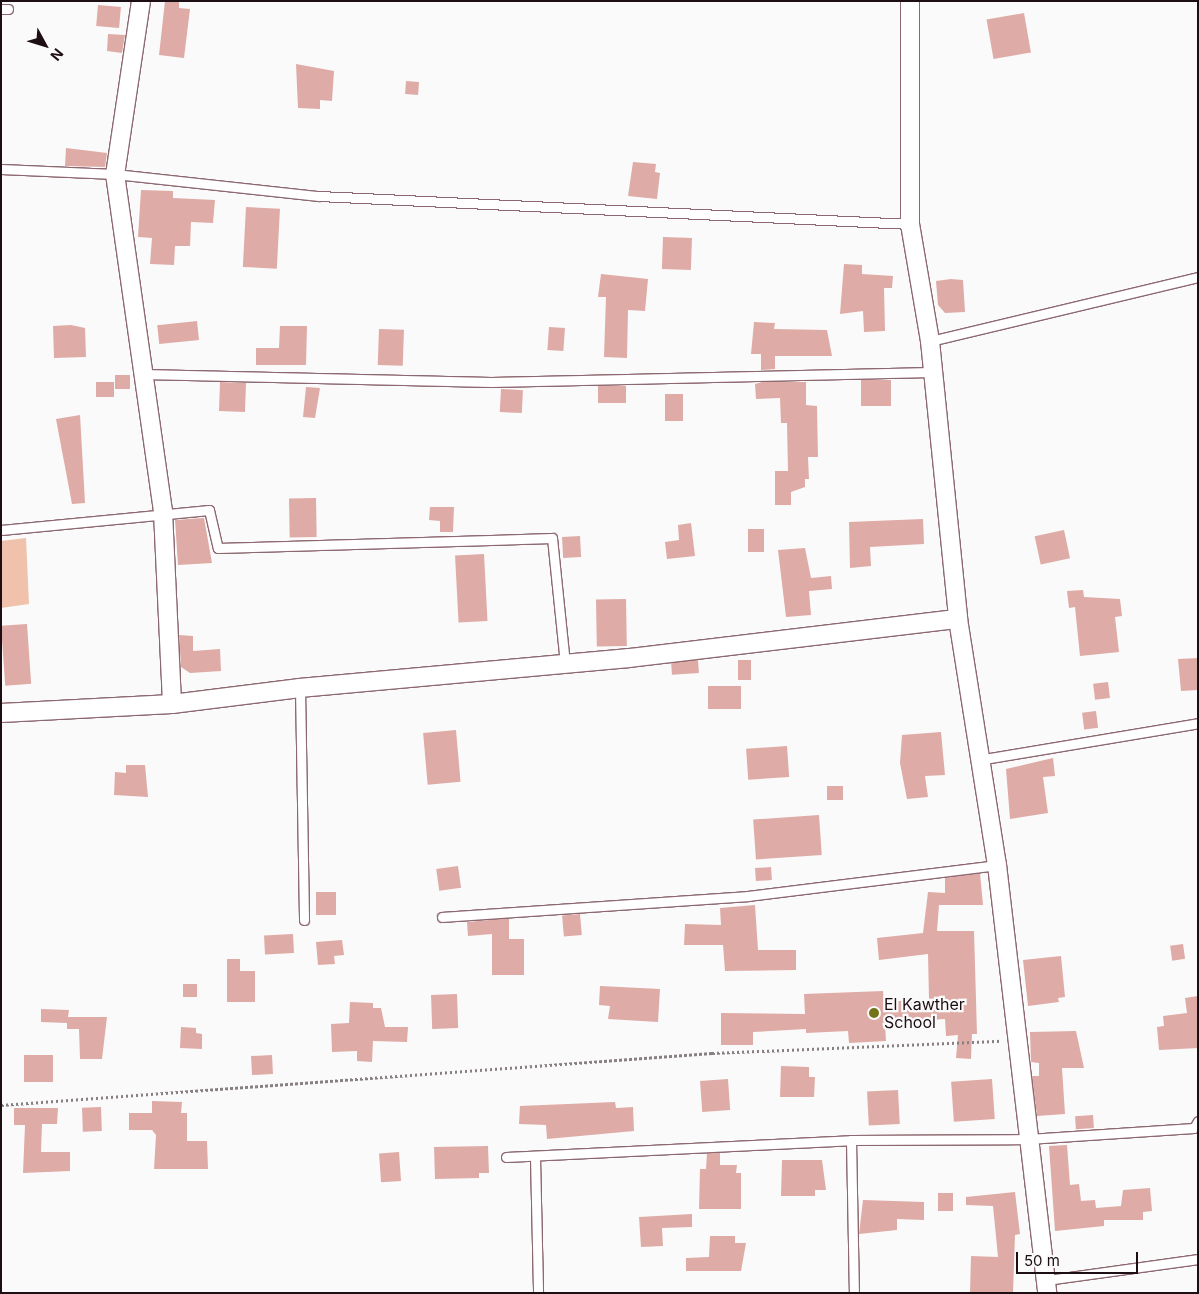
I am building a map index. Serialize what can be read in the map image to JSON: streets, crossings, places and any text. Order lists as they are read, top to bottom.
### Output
{
  "places": ["El Kawther School"],
  "scale_bar": "50 m",
  "north": "bottom right"
}
